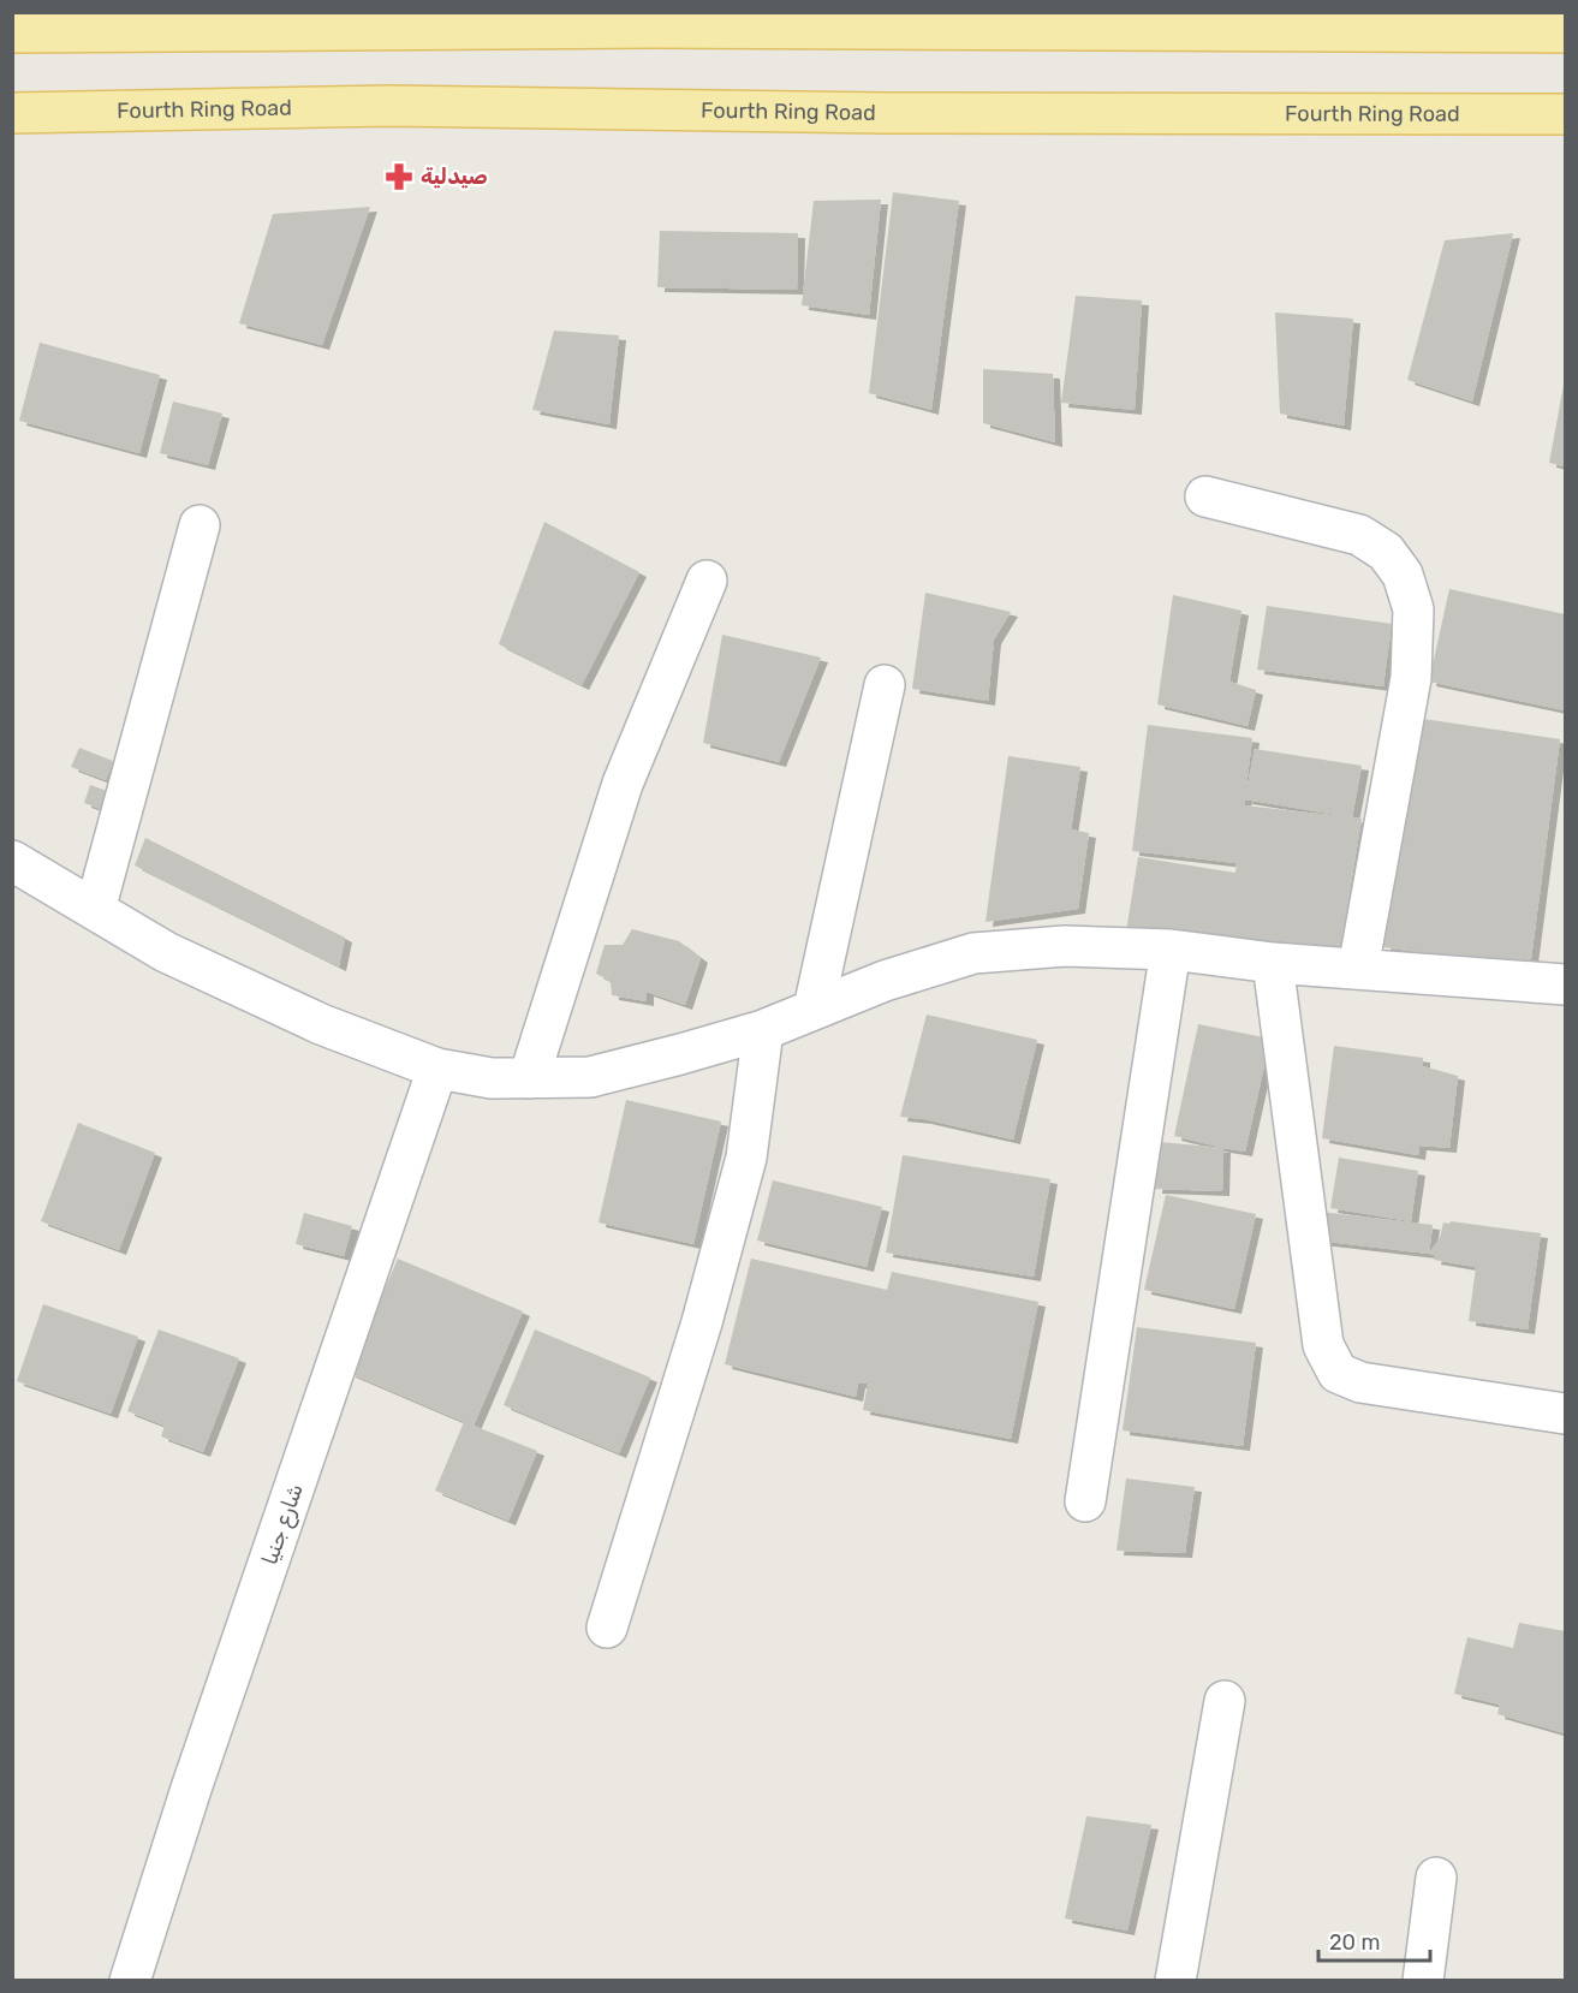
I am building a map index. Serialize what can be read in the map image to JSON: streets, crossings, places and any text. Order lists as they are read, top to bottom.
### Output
{
  "streets": {
    "main road": ["Fourth Ring Road"],
    "street": ["شارع جنيا"]
  },
  "places": {
    "pharmacy": ["صيدلية"]
  },
  "scale_bar": "20 m"
}
